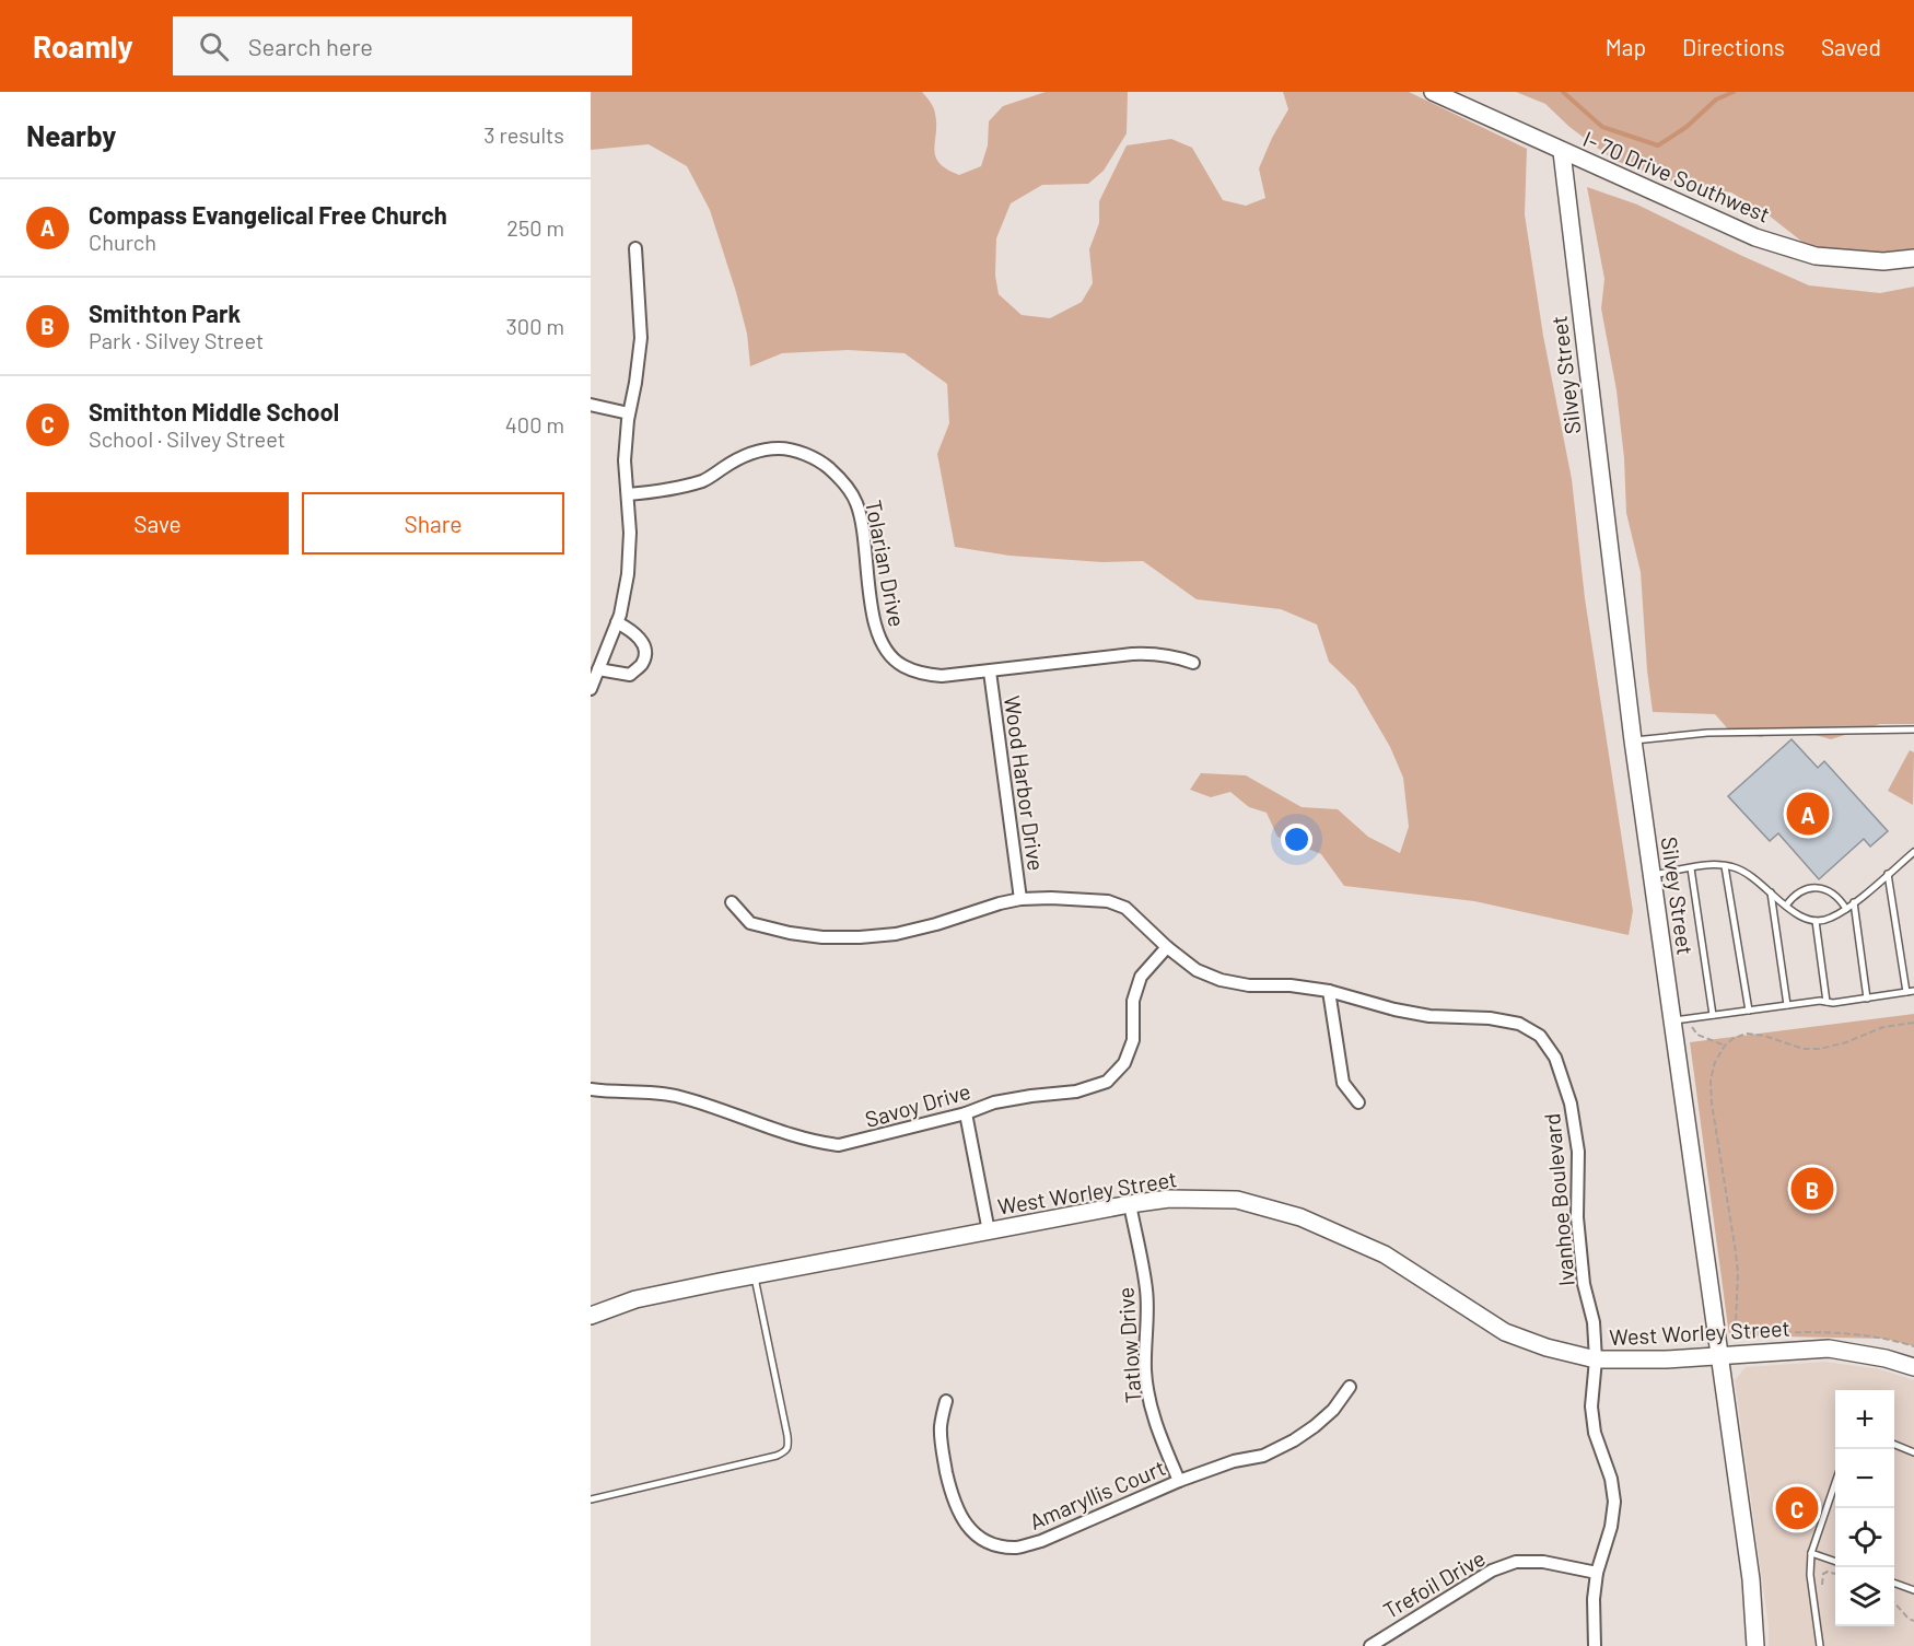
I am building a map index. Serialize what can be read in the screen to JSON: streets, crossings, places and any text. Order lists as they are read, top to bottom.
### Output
{
  "streets": {
    "street": [
      "I- 70 Drive Southwest",
      "Silvey Street",
      "Tolarian Drive",
      "Wood Harbor Drive",
      "Savoy Drive",
      "West Worley Street",
      "Ivanhoe Boulevard",
      "Tatlow Drive",
      "Amaryllis Court",
      "Trefoil Drive"
    ]
  },
  "crossings": [
    ["I- 70 Drive Southwest", "Silvey Street"],
    ["Silvey Street", "West Worley Street"],
    ["Tolarian Drive", "Wood Harbor Drive"],
    ["Wood Harbor Drive", "Ivanhoe Boulevard"],
    ["Savoy Drive", "Ivanhoe Boulevard"],
    ["West Worley Street", "Ivanhoe Boulevard"],
    ["West Worley Street", "Tatlow Drive"],
    ["Ivanhoe Boulevard", "Trefoil Drive"],
    ["Tatlow Drive", "Amaryllis Court"]
  ],
  "page": {
    "header": "Roamly",
    "search": "Search here",
    "nav": ["Map", "Directions", "Saved"],
    "heading": ["Nearby", "3 results"],
    "list": [
      {
        "mark": "A",
        "name": "Compass Evangelical Free Church",
        "note": "Church",
        "value": "250 m"
      },
      {
        "mark": "B",
        "name": "Smithton Park",
        "note": "Park · Silvey Street",
        "value": "300 m"
      },
      {
        "mark": "C",
        "name": "Smithton Middle School",
        "note": "School · Silvey Street",
        "value": "400 m"
      }
    ],
    "buttons": ["Save", "Share"],
    "pins": ["A", "B", "C"],
    "map_buttons": ["+", "−"]
  }
}
